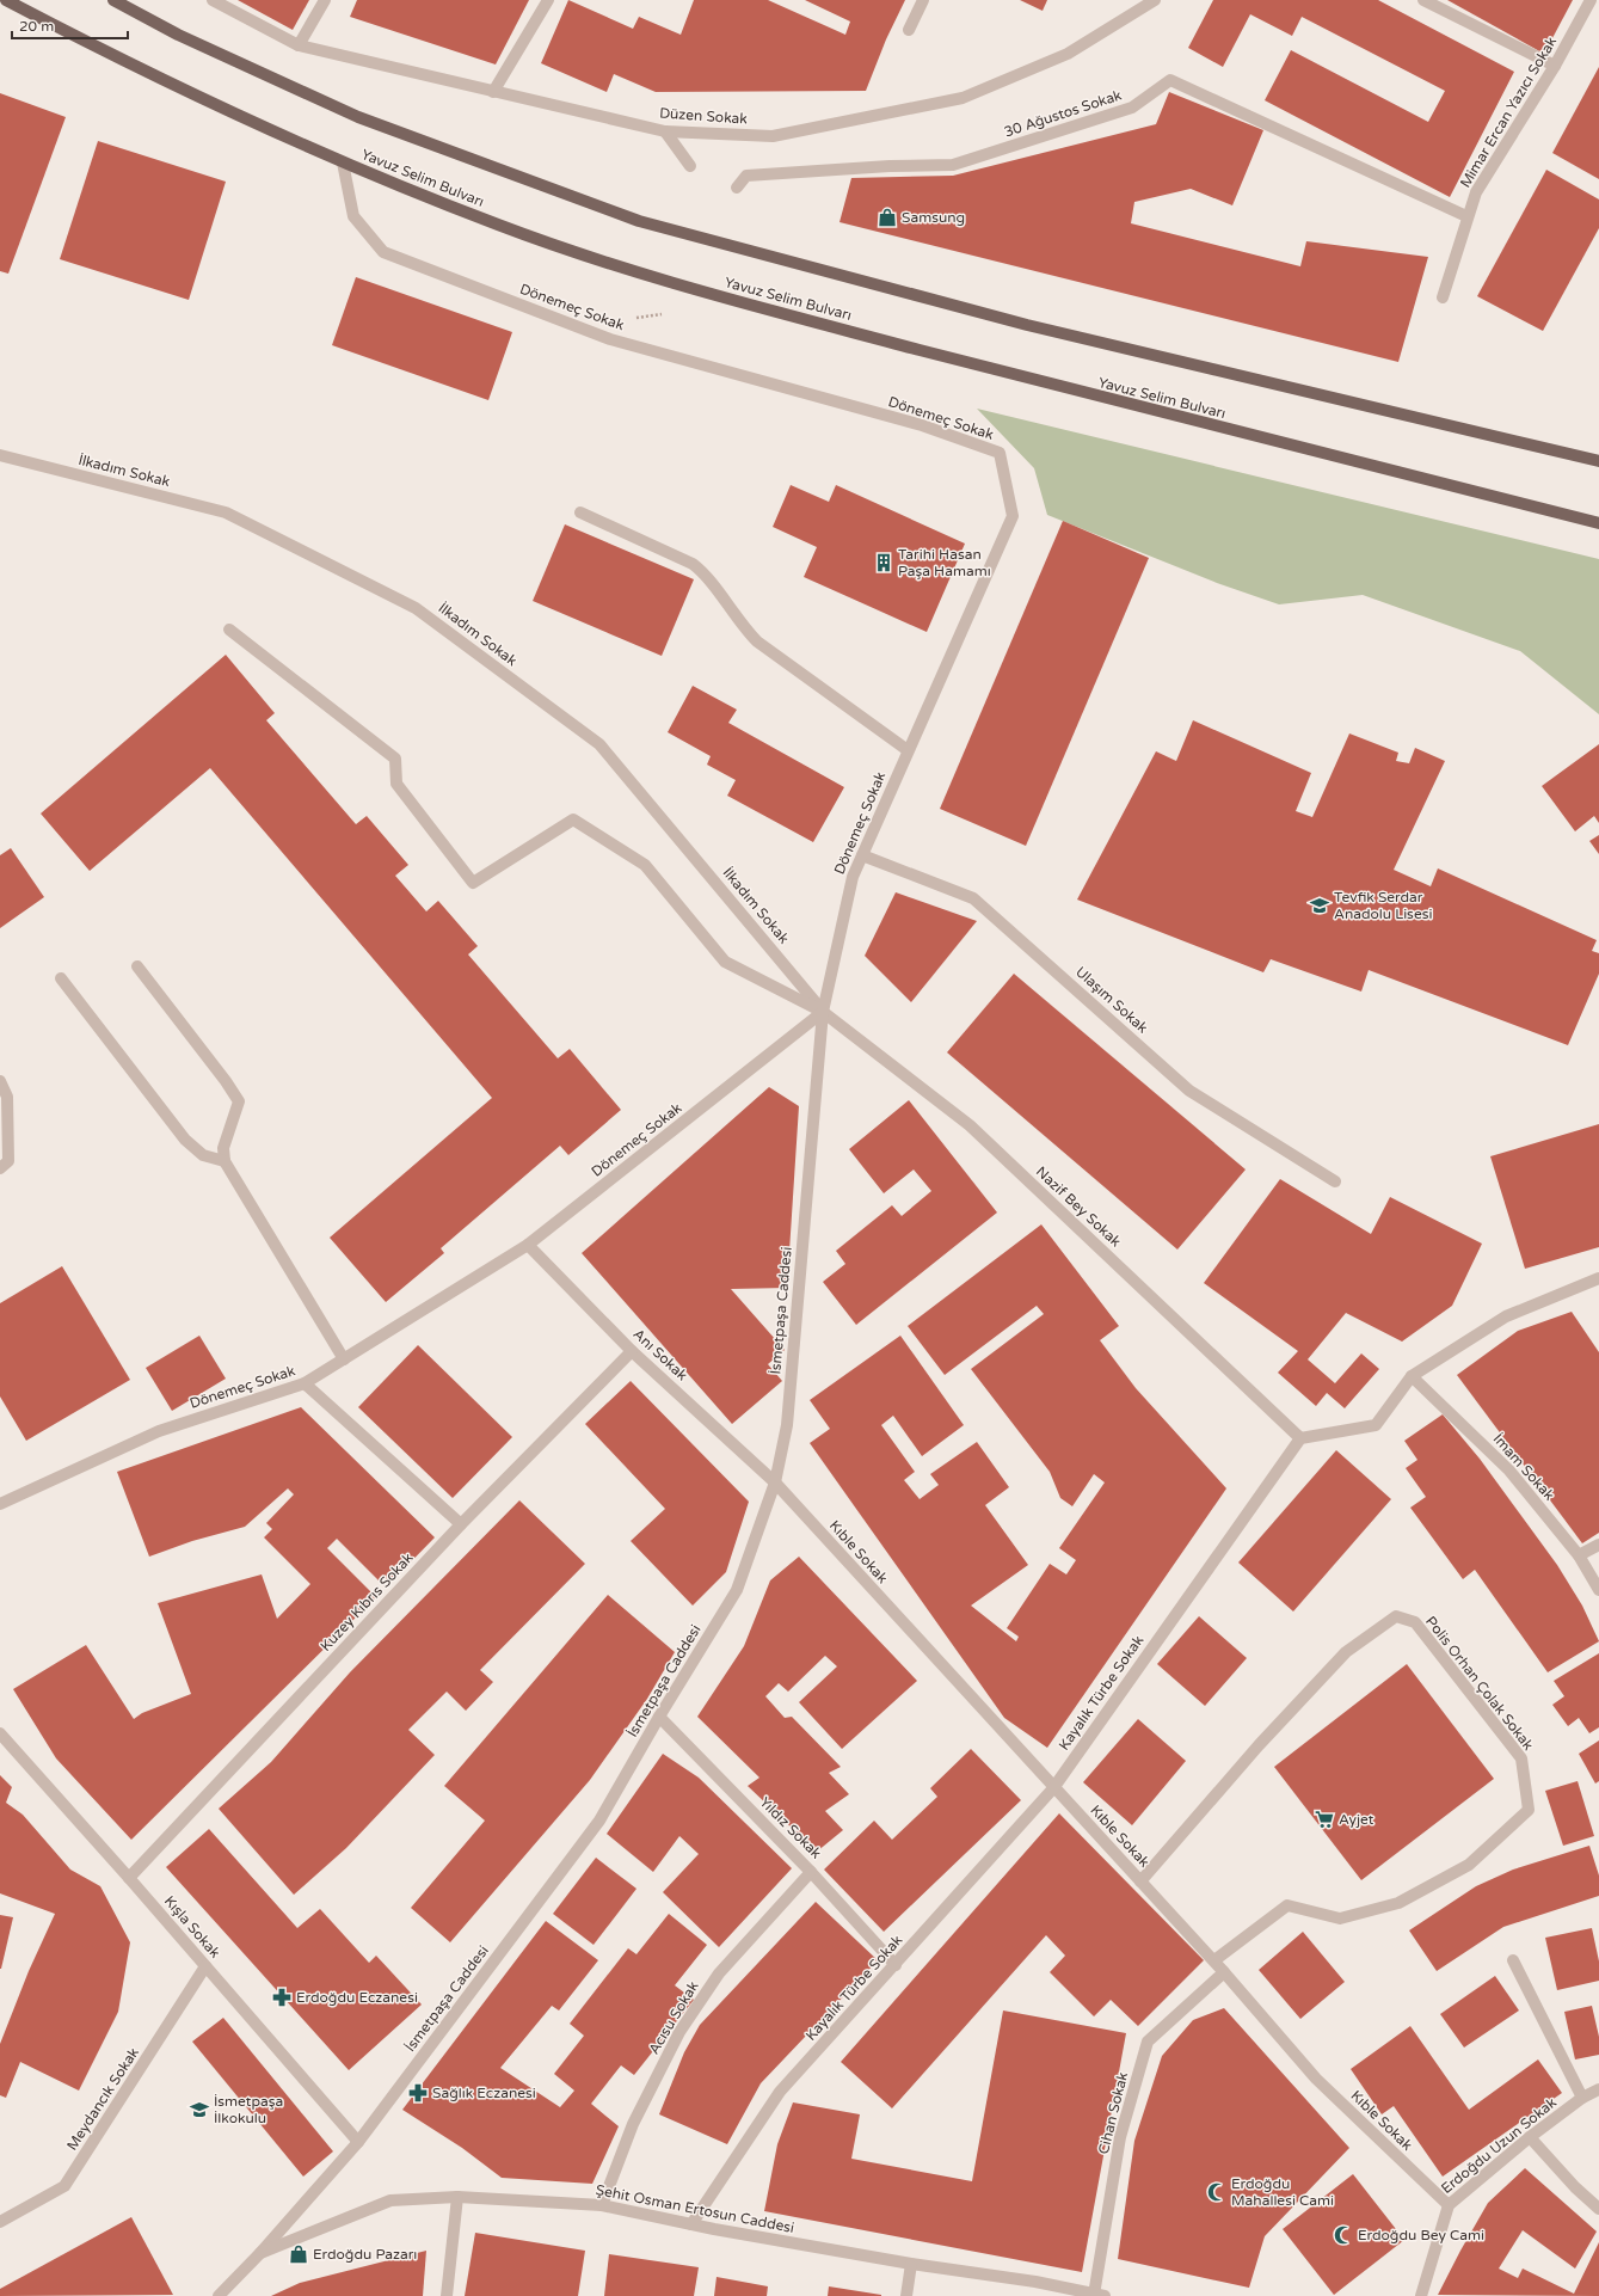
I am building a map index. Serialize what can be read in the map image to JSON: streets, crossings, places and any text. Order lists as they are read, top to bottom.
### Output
{
  "streets": {
    "main road": ["Yavuz Selim Bulvarı"],
    "street": [
      "Mimar Ercan Yazıcı Sokak",
      "30 Ağustos Sokak",
      "Düzen Sokak",
      "Dönemeç Sokak",
      "İlkadım Sokak",
      "Ulaşım Sokak",
      "Nazif Bey Sokak",
      "İsmetpaşa Caddesi",
      "Anı Sokak",
      "İmam Sokak",
      "Kıble Sokak",
      "Kuzey Kıbrıs Sokak",
      "Polis Orhan Çolak Sokak",
      "Kayalık Türbe Sokak",
      "Yıldız Sokak",
      "Kışla Sokak",
      "Acısu Sokak",
      "Meydancık Sokak",
      "Cihan Sokak",
      "Erdoğdu Uzun Sokak",
      "Şehit Osman Ertosun Caddesi"
    ]
  },
  "crossings": [
    ["Mimar Ercan Yazıcı Sokak", "30 Ağustos Sokak"],
    ["Yavuz Selim Bulvarı", "Dönemeç Sokak"],
    ["Dönemeç Sokak", "İlkadım Sokak"],
    ["Dönemeç Sokak", "Ulaşım Sokak"],
    ["Dönemeç Sokak", "Nazif Bey Sokak"],
    ["Dönemeç Sokak", "İsmetpaşa Caddesi"],
    ["Dönemeç Sokak", "Anı Sokak"],
    ["İlkadım Sokak", "Nazif Bey Sokak"],
    ["İlkadım Sokak", "İsmetpaşa Caddesi"],
    ["Nazif Bey Sokak", "İsmetpaşa Caddesi"],
    ["Nazif Bey Sokak", "Kayalık Türbe Sokak"],
    ["İsmetpaşa Caddesi", "Anı Sokak"],
    ["İsmetpaşa Caddesi", "Kıble Sokak"],
    ["İsmetpaşa Caddesi", "Yıldız Sokak"],
    ["İsmetpaşa Caddesi", "Kışla Sokak"],
    ["İsmetpaşa Caddesi", "Şehit Osman Ertosun Caddesi"],
    ["Anı Sokak", "Kıble Sokak"],
    ["Anı Sokak", "Kuzey Kıbrıs Sokak"],
    ["Kıble Sokak", "Polis Orhan Çolak Sokak"],
    ["Kıble Sokak", "Kayalık Türbe Sokak"],
    ["Kıble Sokak", "Cihan Sokak"],
    ["Kıble Sokak", "Erdoğdu Uzun Sokak"],
    ["Kuzey Kıbrıs Sokak", "Kışla Sokak"],
    ["Kayalık Türbe Sokak", "Yıldız Sokak"],
    ["Kayalık Türbe Sokak", "Şehit Osman Ertosun Caddesi"],
    ["Yıldız Sokak", "Acısu Sokak"],
    ["Kışla Sokak", "Meydancık Sokak"],
    ["Acısu Sokak", "Şehit Osman Ertosun Caddesi"],
    ["Cihan Sokak", "Şehit Osman Ertosun Caddesi"]
  ],
  "places": {
    "shop": ["Samsung", "Erdoğdu Pazarı"],
    "building": ["Tarihi Hasan Paşa Hamamı"],
    "school or university": ["Tevfik Serdar Anadolu Lisesi", "İsmetpaşa İlkokulu"],
    "supermarket": ["Ayjet"],
    "pharmacy": ["Erdoğdu Eczanesi", "Sağlık Eczanesi"],
    "mosque": ["Erdoğdu Mahallesi Cami", "Erdoğdu Bey Cami"]
  },
  "scale_bar": "20 m"
}
